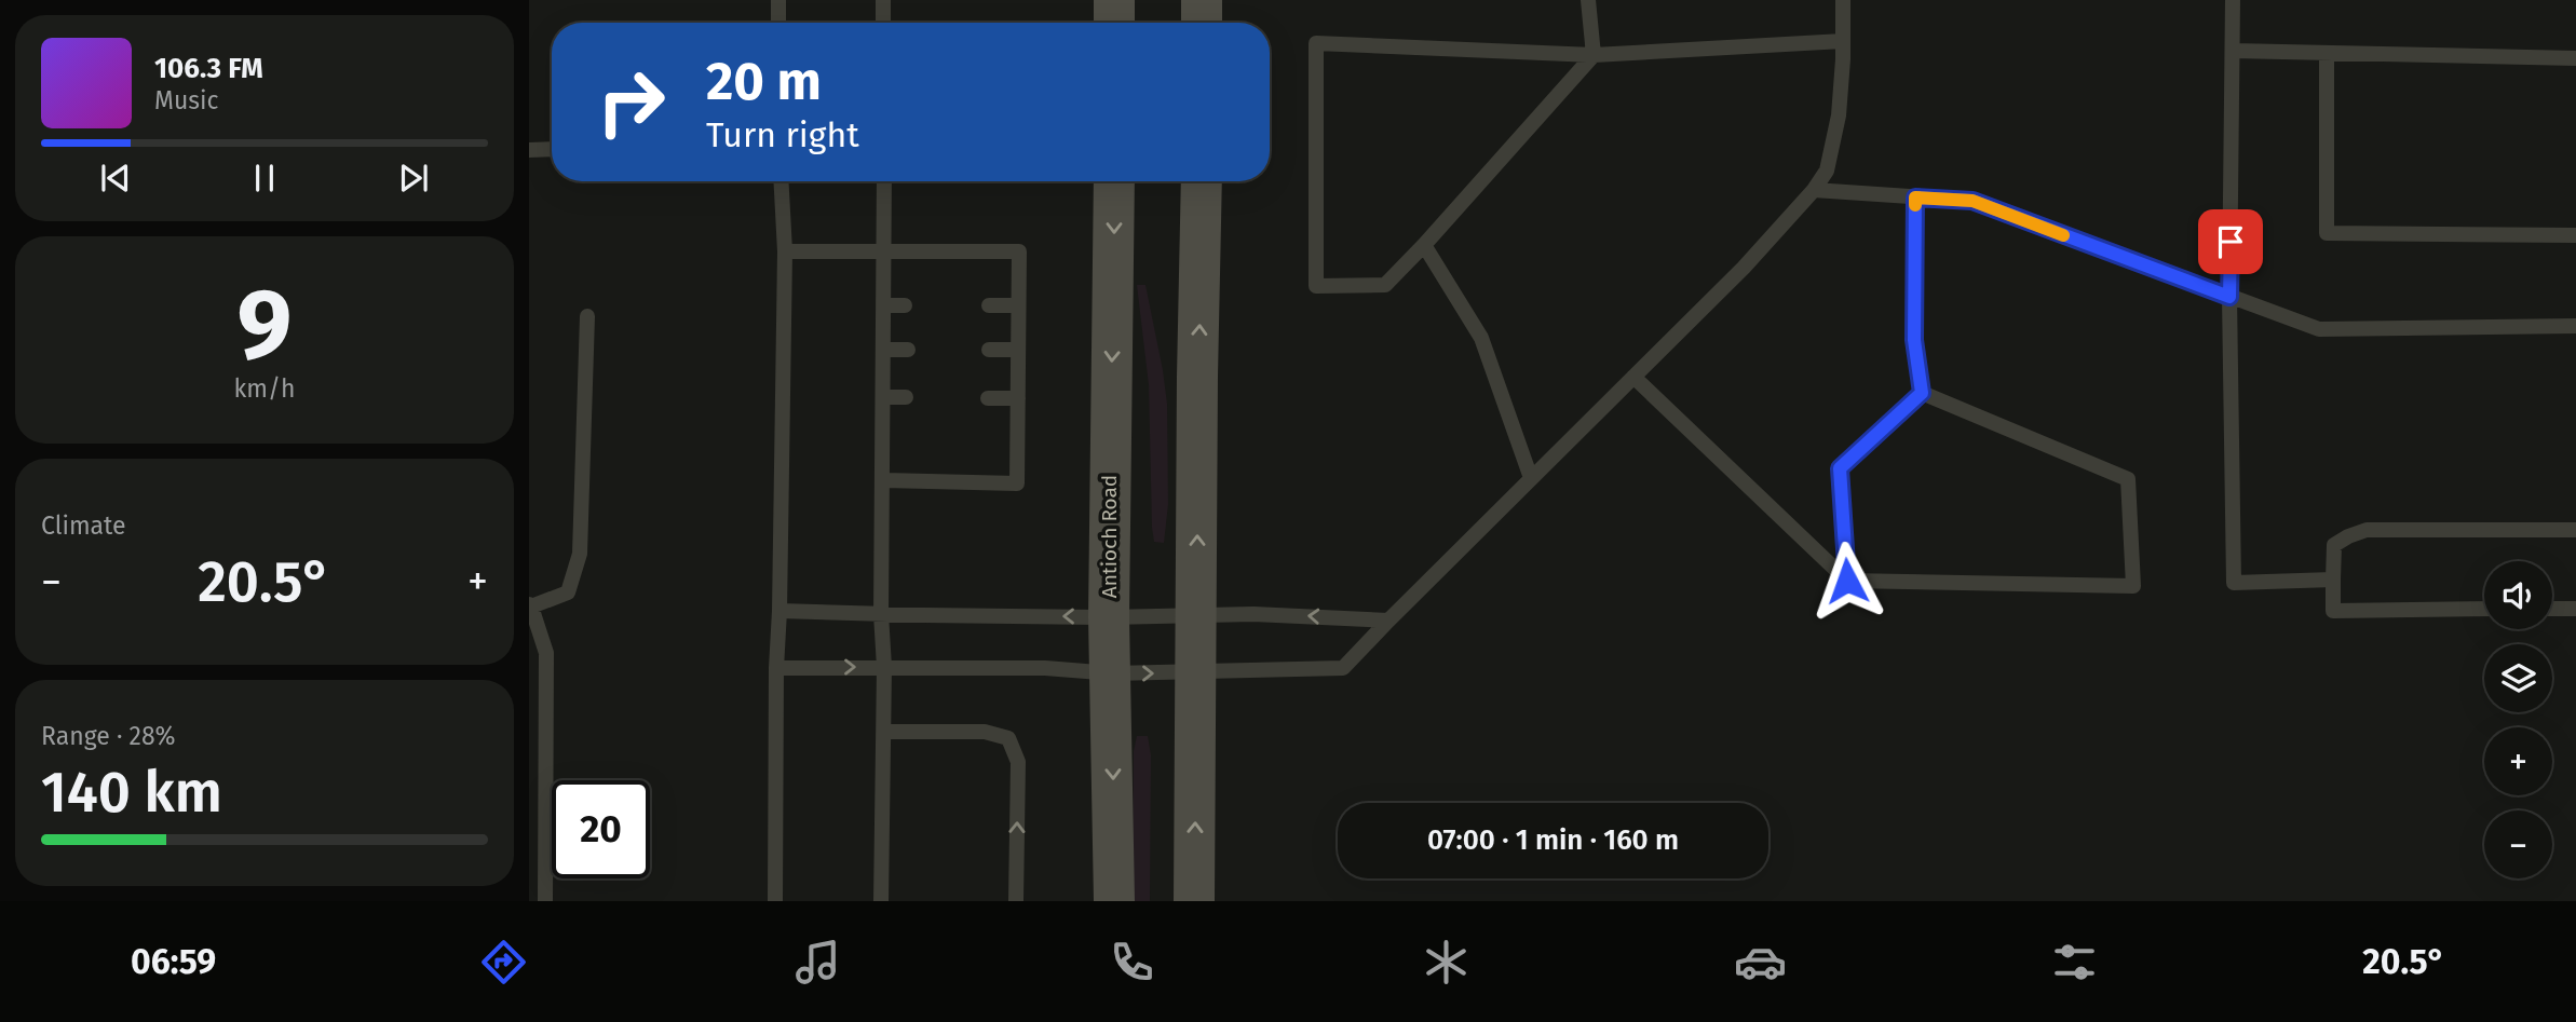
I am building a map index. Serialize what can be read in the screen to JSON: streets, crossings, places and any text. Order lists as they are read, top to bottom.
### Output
{
  "streets": {
    "main road": ["Antioch Road"]
  },
  "page": {
    "turn": ["20 m", "Turn right"],
    "song": ["106.3 FM", "Music"],
    "tile": [
      ["9", "km/h"],
      "Climate",
      ["Range · 28%", "140 km"]
    ],
    "heat": ["−", "20.5°", "+"],
    "map_buttons": ["+", "−"],
    "limit": "20",
    "trip": "07:00 · 1 min · 160 m",
    "tabs": ["06:59", "20.5°"]
  }
}
